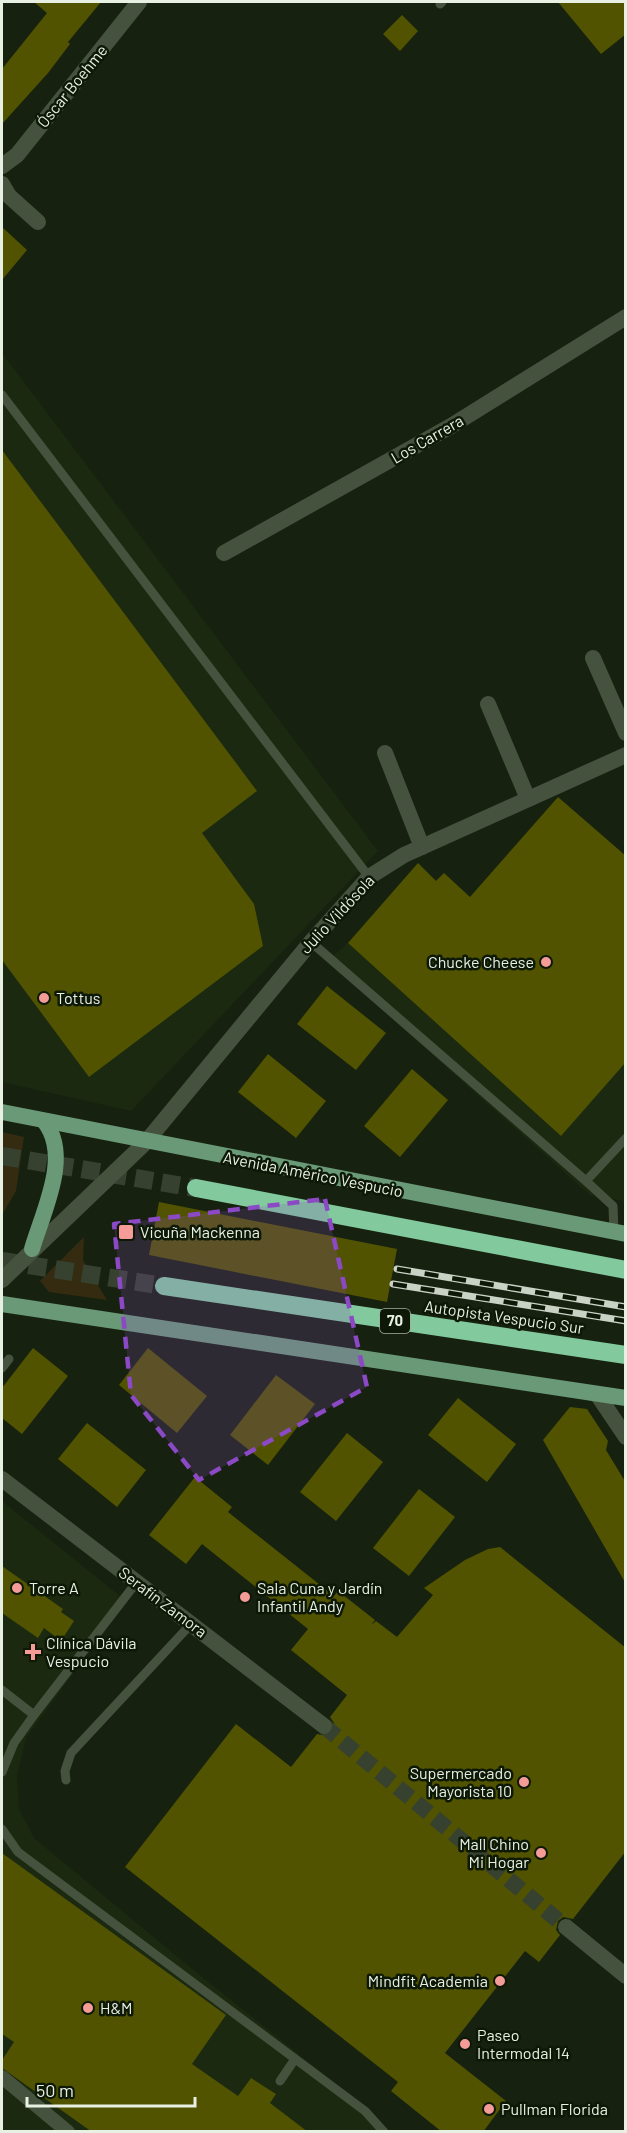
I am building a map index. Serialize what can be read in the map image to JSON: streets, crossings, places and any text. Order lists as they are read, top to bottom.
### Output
{
  "streets": {
    "highway": ["Autopista Vespucio Sur", "70"],
    "main road": ["Avenida Américo Vespucio"],
    "street": [
      "Óscar Boehme",
      "Los Carrera",
      "Julio Vildósola",
      "Serafín Zamora"
    ]
  },
  "crossings": [
    ["Julio Vildósola", "Avenida Américo Vespucio"]
  ],
  "places": {
    "other": [
      "Chucke Cheese",
      "Tottus",
      "Torre A",
      "Sala Cuna y Jardín Infantil Andy",
      "Supermercado Mayorista 10",
      "Mall Chino Mi Hogar",
      "Mindfit Academia",
      "H&M",
      "Paseo Intermodal 14",
      "Pullman Florida"
    ],
    "transit": ["Vicuña Mackenna"],
    "health": ["Clínica Dávila Vespucio"]
  },
  "scale_bar": "50 m"
}
